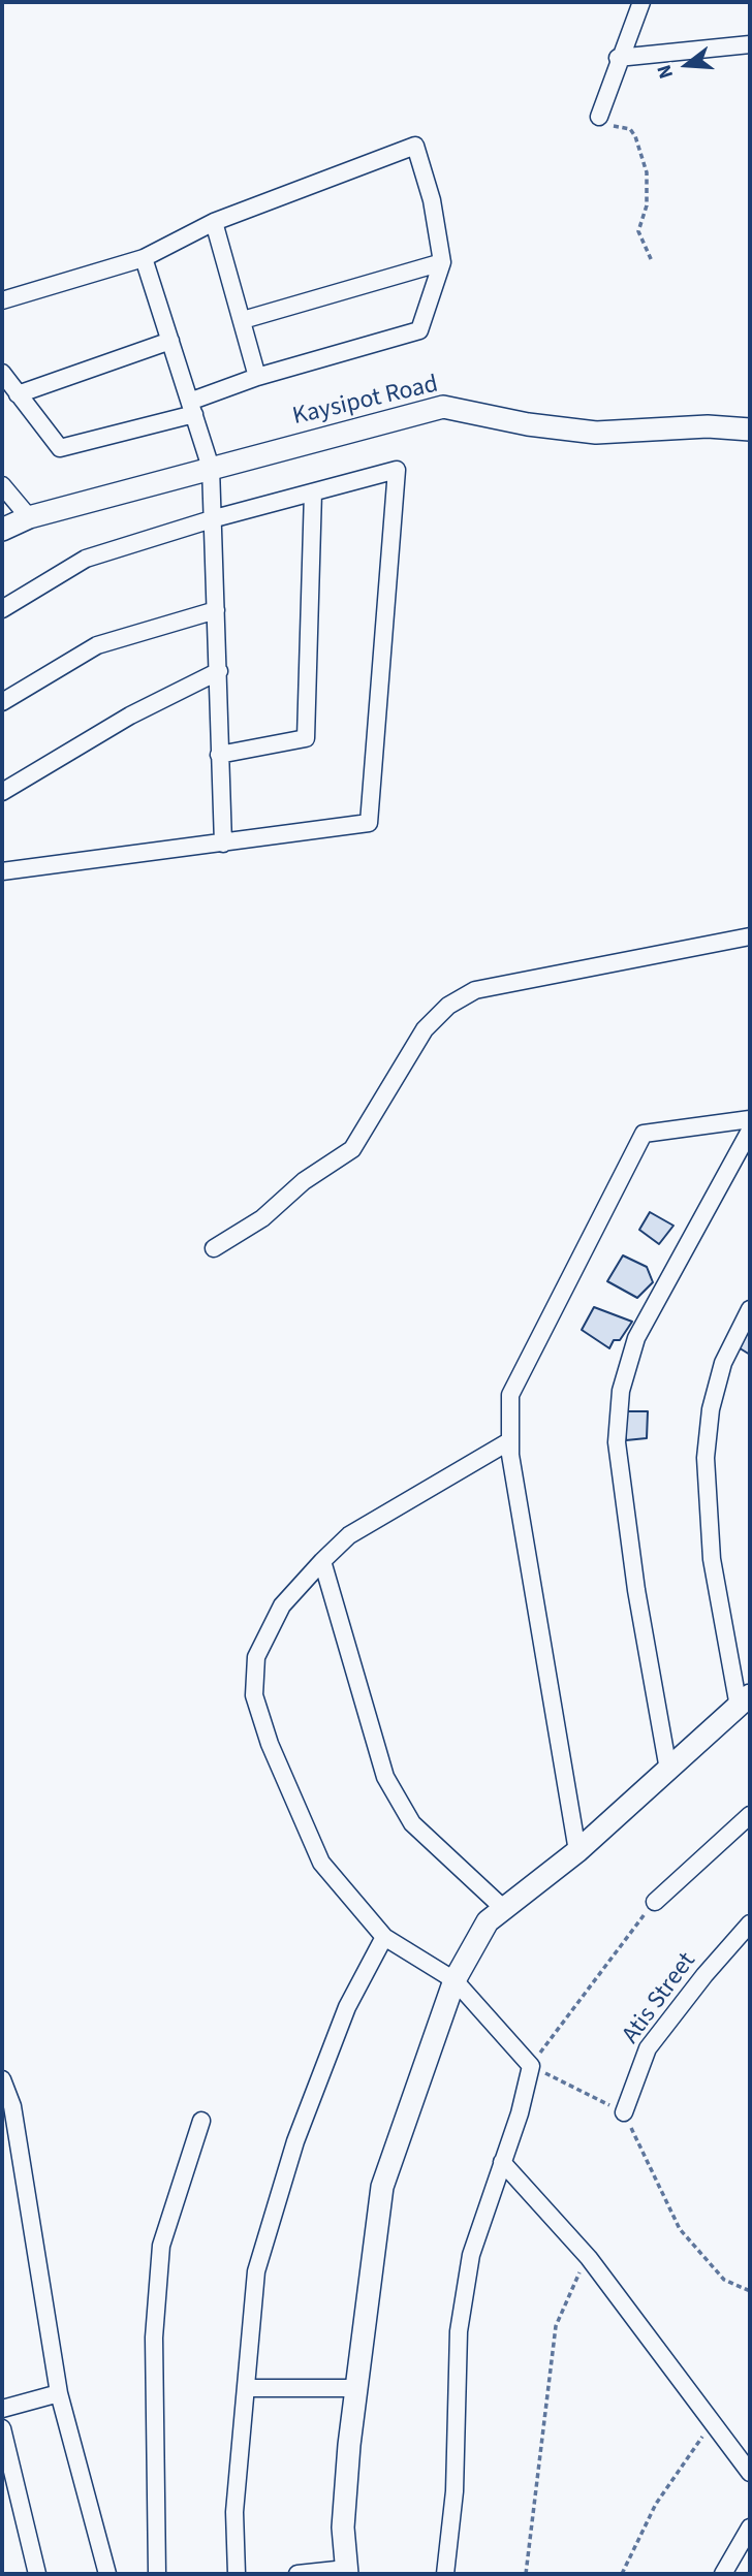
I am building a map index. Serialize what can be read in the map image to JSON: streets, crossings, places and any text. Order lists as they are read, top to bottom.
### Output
{
  "streets": {
    "street": ["Kaysipot Road", "Atis Street"]
  },
  "north": "left"
}
